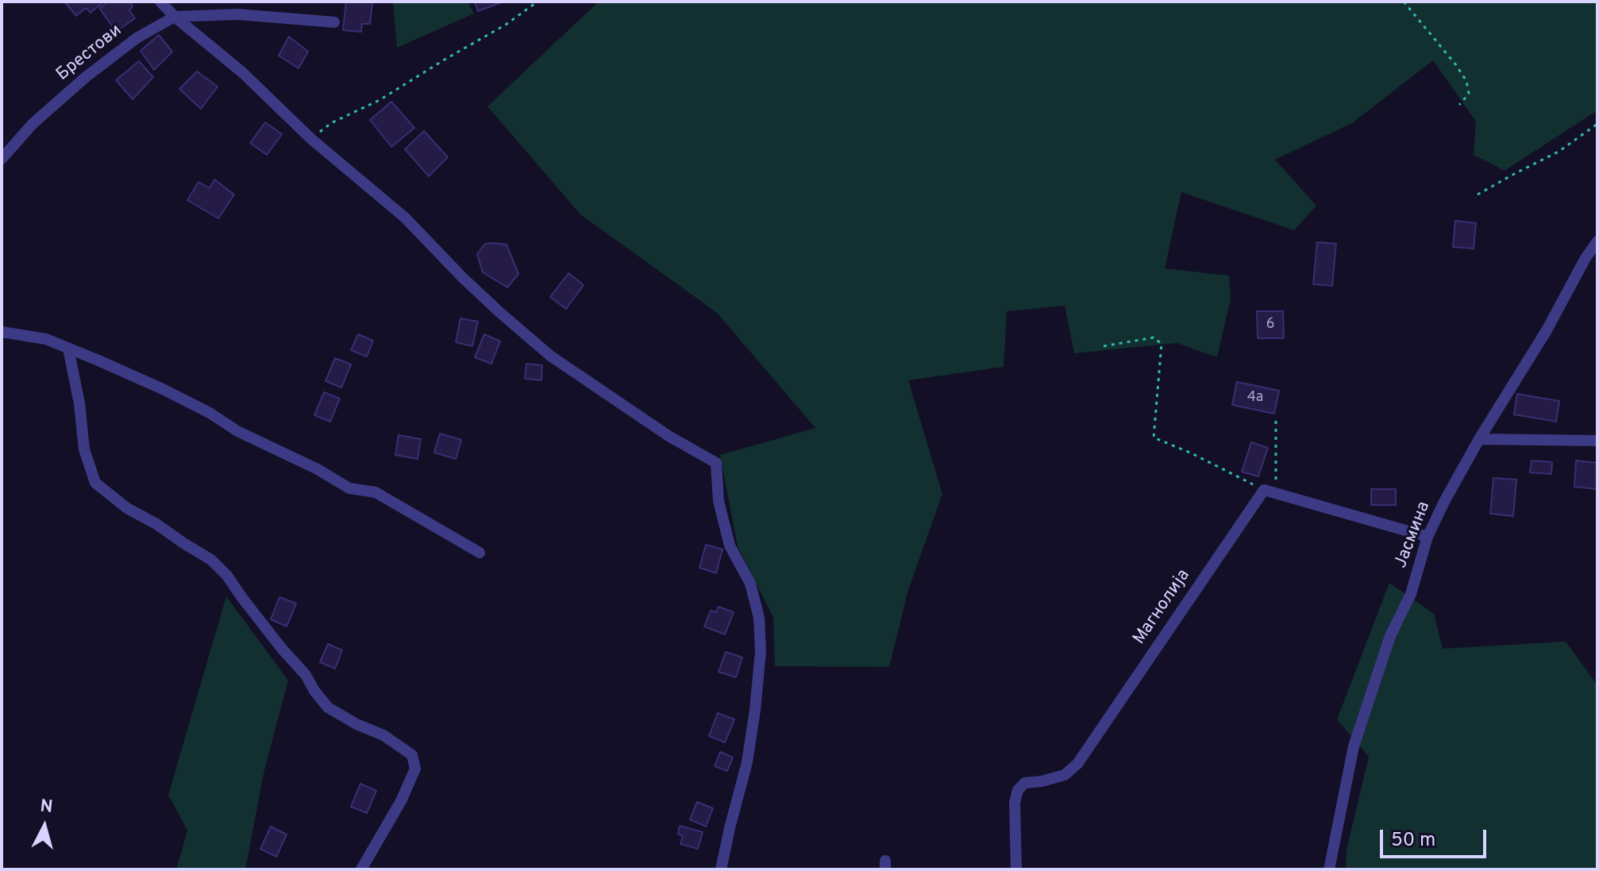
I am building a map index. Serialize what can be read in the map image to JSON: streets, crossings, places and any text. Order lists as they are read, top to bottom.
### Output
{
  "streets": {
    "street": ["Брестови", "Јасмина", "Магнолија"]
  },
  "house_numbers": ["6", "4a"],
  "scale_bar": "50 m",
  "north": "top"
}
